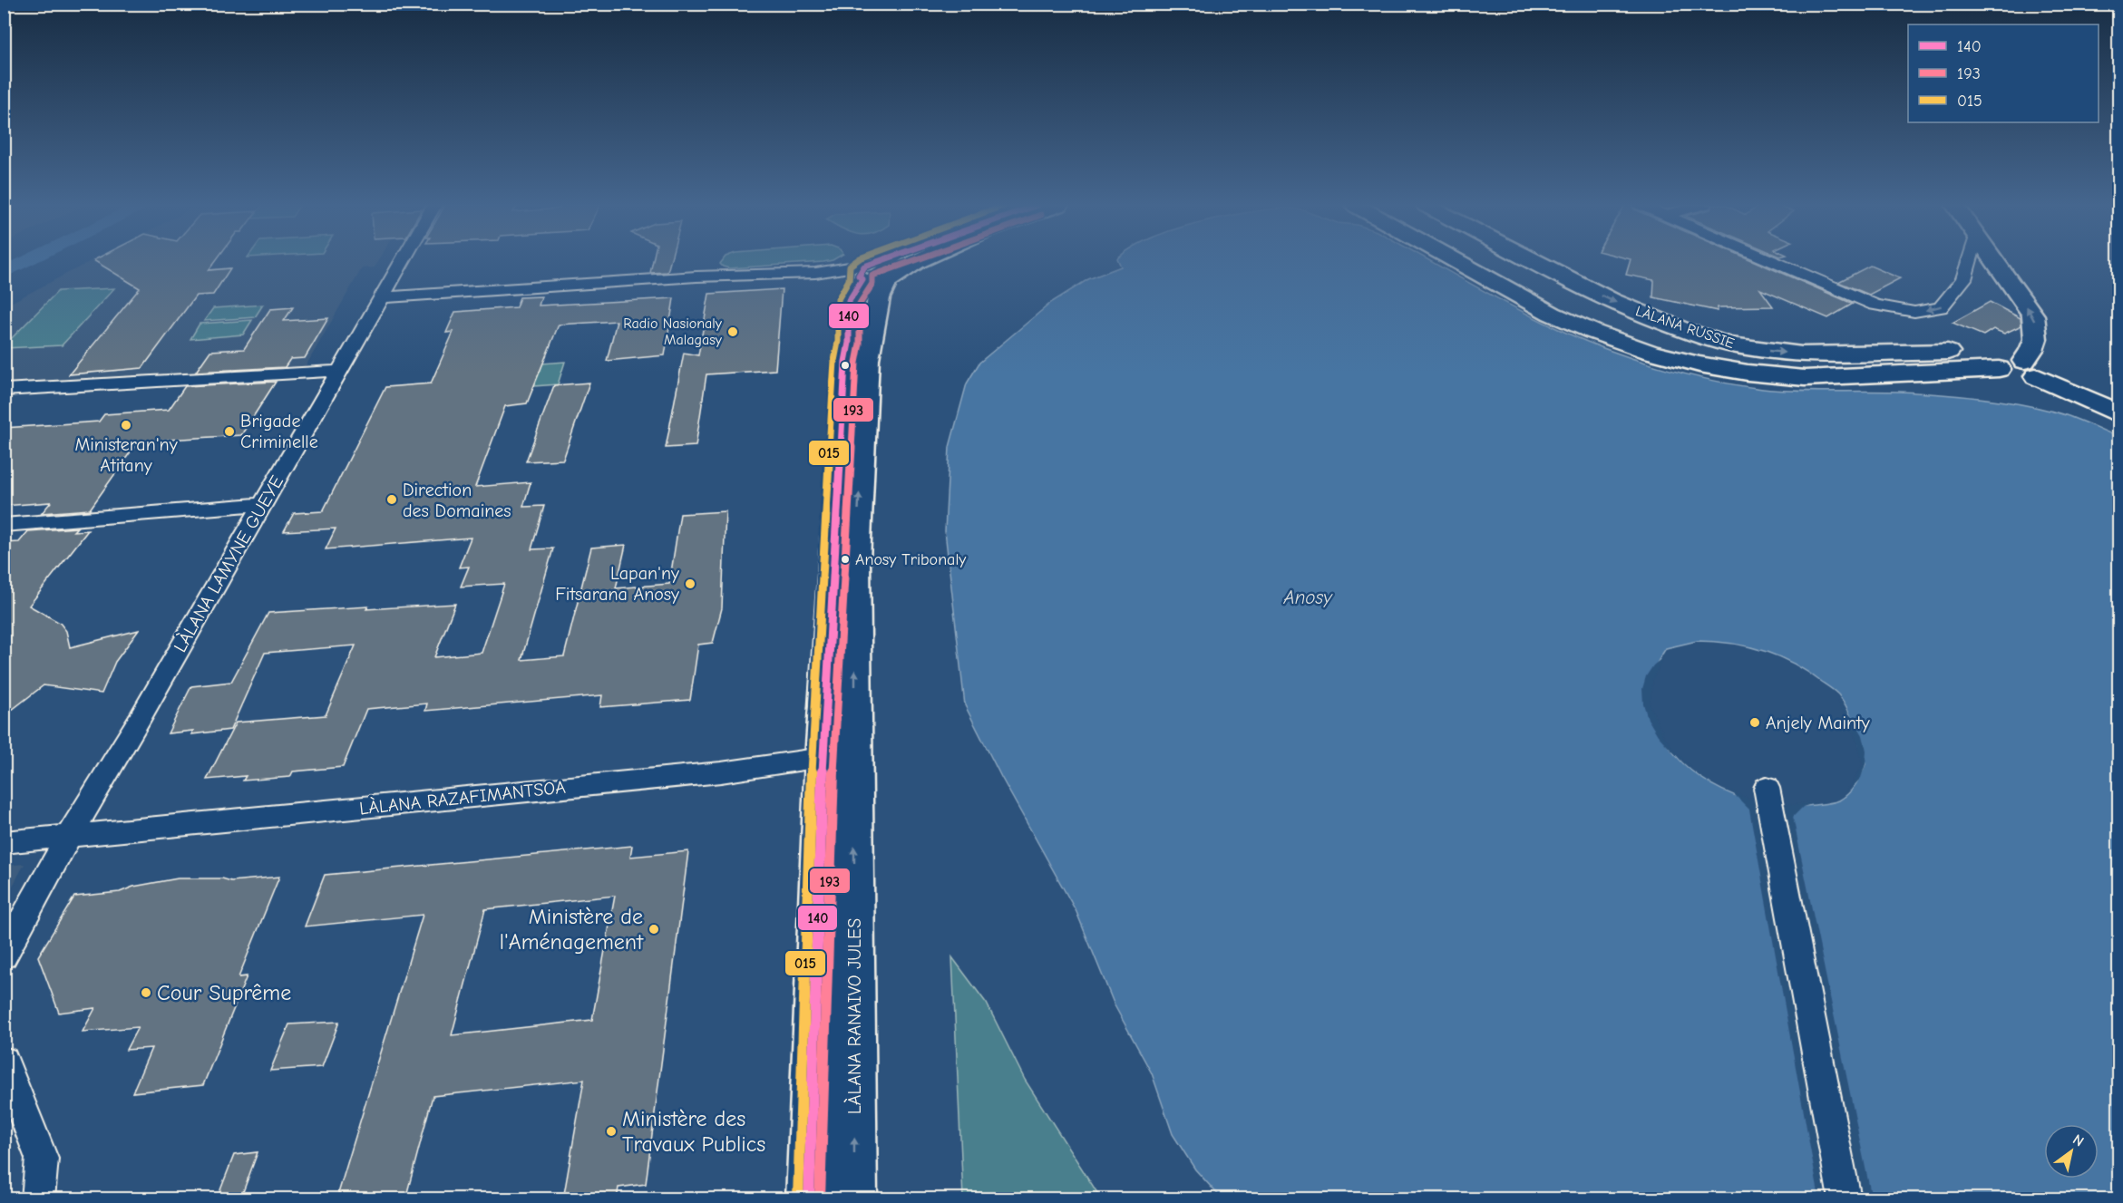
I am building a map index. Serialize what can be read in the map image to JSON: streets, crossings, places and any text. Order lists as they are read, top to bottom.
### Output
{
  "streets": {
    "main road": ["LÀLANA RUSSIE", "LÀLANA RANAIVO JULES"],
    "street": ["LÀLANA LAMYNE GUEYE", "LÀLANA RAZAFIMANTSOA"]
  },
  "crossings": [
    ["LÀLANA LAMYNE GUEYE", "LÀLANA RAZAFIMANTSOA"],
    ["LÀLANA RAZAFIMANTSOA", "LÀLANA RANAIVO JULES"]
  ],
  "water": ["Anosy"],
  "places": [
    "Radio Nasionaly Malagasy",
    "Ministeran'ny Atitany",
    "Brigade Criminelle",
    "Direction des Domaines",
    "Anosy Tribonaly",
    "Lapan'ny Fitsarana Anosy",
    "Anjely Mainty",
    "Ministère de l'Aménagement",
    "Cour Suprême",
    "Ministère des Travaux Publics"
  ],
  "lines": ["transit line 140", "transit line 193", "transit line 015"],
  "legend": ["140", "193", "015"],
  "north": "top right"
}
